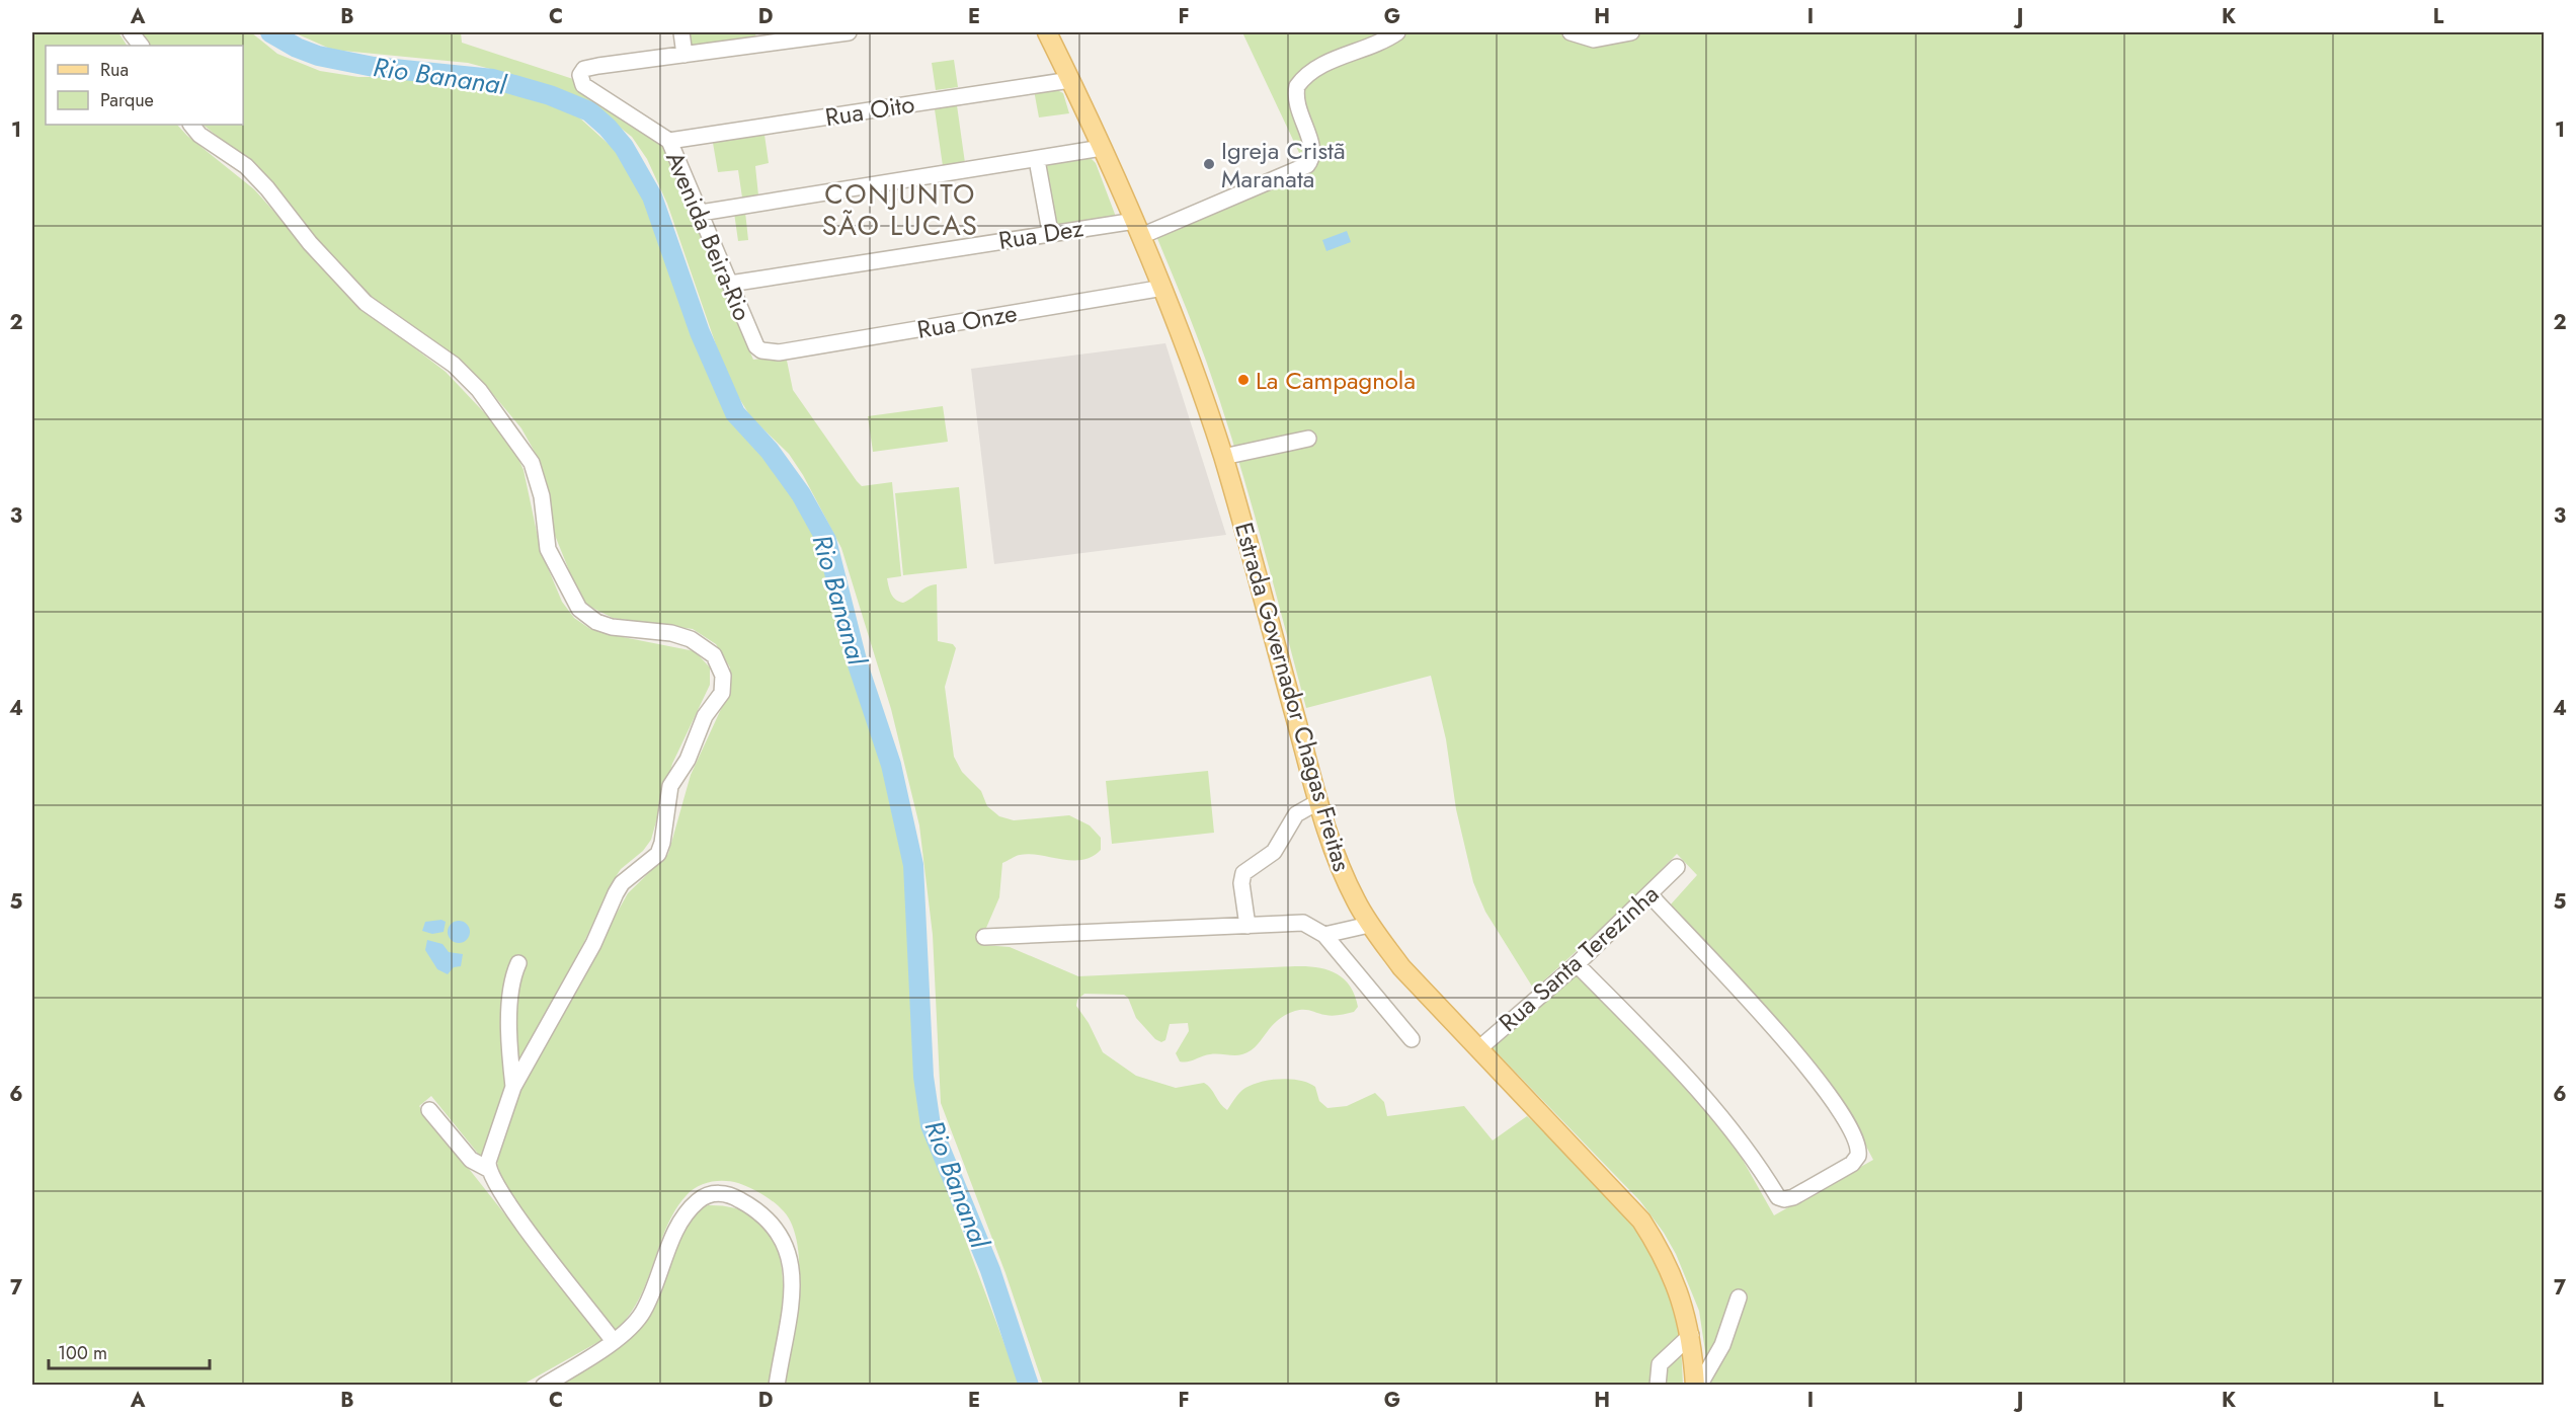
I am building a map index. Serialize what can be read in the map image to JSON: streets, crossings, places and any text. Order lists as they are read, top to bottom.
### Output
{
  "streets": {
    "main road": ["Estrada Governador Chagas Freitas"],
    "street": [
      "Rua Oito",
      "Rua Dez",
      "Avenida Beira-Rio",
      "Rua Onze",
      "Rua Santa Terezinha"
    ]
  },
  "crossings": [
    ["Rua Oito", "Avenida Beira-Rio"],
    ["Rua Oito", "Estrada Governador Chagas Freitas"],
    ["Rua Dez", "Avenida Beira-Rio"],
    ["Rua Dez", "Estrada Governador Chagas Freitas"],
    ["Avenida Beira-Rio", "Rua Onze"],
    ["Rua Onze", "Estrada Governador Chagas Freitas"],
    ["Estrada Governador Chagas Freitas", "Rua Santa Terezinha"]
  ],
  "districts": ["CONJUNTO SÃO LUCAS"],
  "water": ["Rio Bananal"],
  "places": ["Igreja Cristã Maranata", "La Campagnola"],
  "legend": ["Rua", "Parque"],
  "scale_bar": "100 m",
  "grid": {
    "columns": [
      "A",
      "B",
      "C",
      "D",
      "E",
      "F",
      "G",
      "H",
      "I",
      "J",
      "K",
      "L"
    ],
    "rows": [
      "1",
      "2",
      "3",
      "4",
      "5",
      "6",
      "7"
    ]
  }
}
